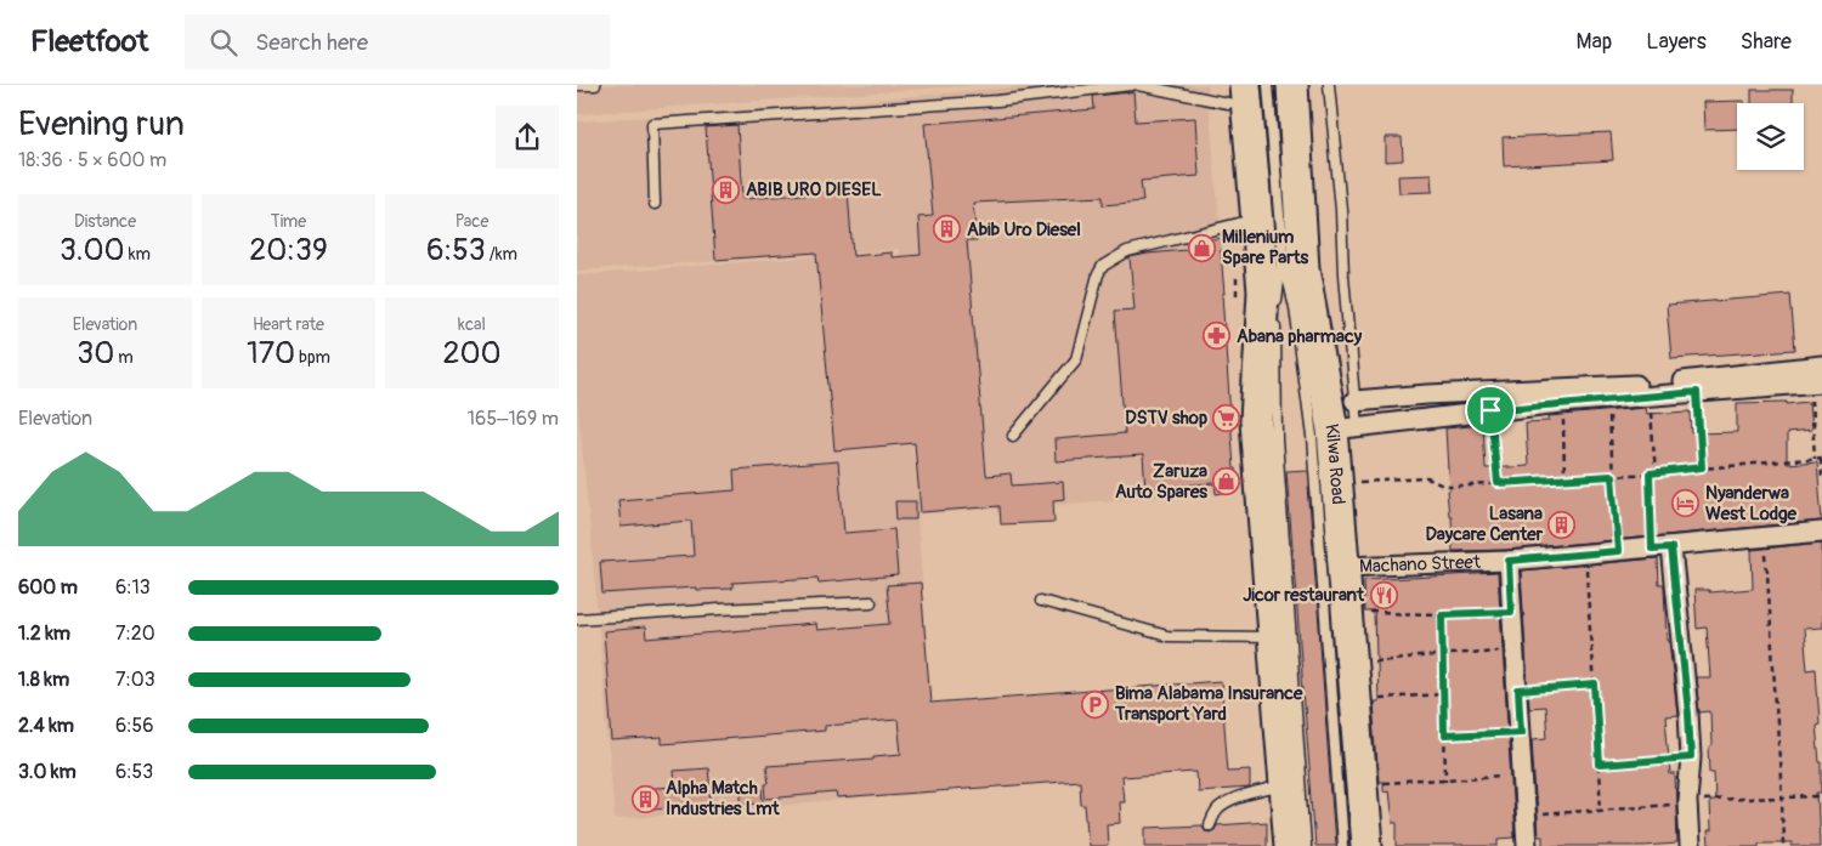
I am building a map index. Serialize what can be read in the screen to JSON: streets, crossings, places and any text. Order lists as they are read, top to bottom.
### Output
{
  "streets": {
    "highway": ["Kilwa Road"],
    "street": ["Machano Street"]
  },
  "crossings": [
    ["Kilwa Road", "Machano Street"]
  ],
  "places": {
    "building": [
      "ABIB URO DIESEL",
      "Abib Uro Diesel",
      "Lasana Daycare Center",
      "Alpha Match Industries Lmt"
    ],
    "shop": ["Millenium Spare Parts", "Zaruza Auto Spares"],
    "pharmacy": ["Abana pharmacy"],
    "supermarket": ["DSTV shop"],
    "hotel": ["Nyanderwa West Lodge"],
    "restaurant": ["Jicor restaurant"],
    "parking": ["Bima Alabama Insurance Transport Yard"]
  },
  "page": {
    "header": "Fleetfoot",
    "search": "Search here",
    "nav": ["Map", "Layers", "Share"],
    "heading": ["Evening run", "18:36 · 5 × 600 m"],
    "stats": [
      ["Distance", "3.00 km"],
      ["Time", "20:39"],
      ["Pace", "6:53 /km"],
      ["Elevation", "30 m"],
      ["Heart rate", "170 bpm"],
      ["kcal", "200"]
    ],
    "chart": ["Elevation", "165–169 m"],
    "list": [
      {
        "name": "600 m",
        "note": "6:13"
      },
      {
        "name": "1.2 km",
        "note": "7:20"
      },
      {
        "name": "1.8 km",
        "note": "7:03"
      },
      {
        "name": "2.4 km",
        "note": "6:56"
      },
      {
        "name": "3.0 km",
        "note": "6:53"
      }
    ]
  }
}
